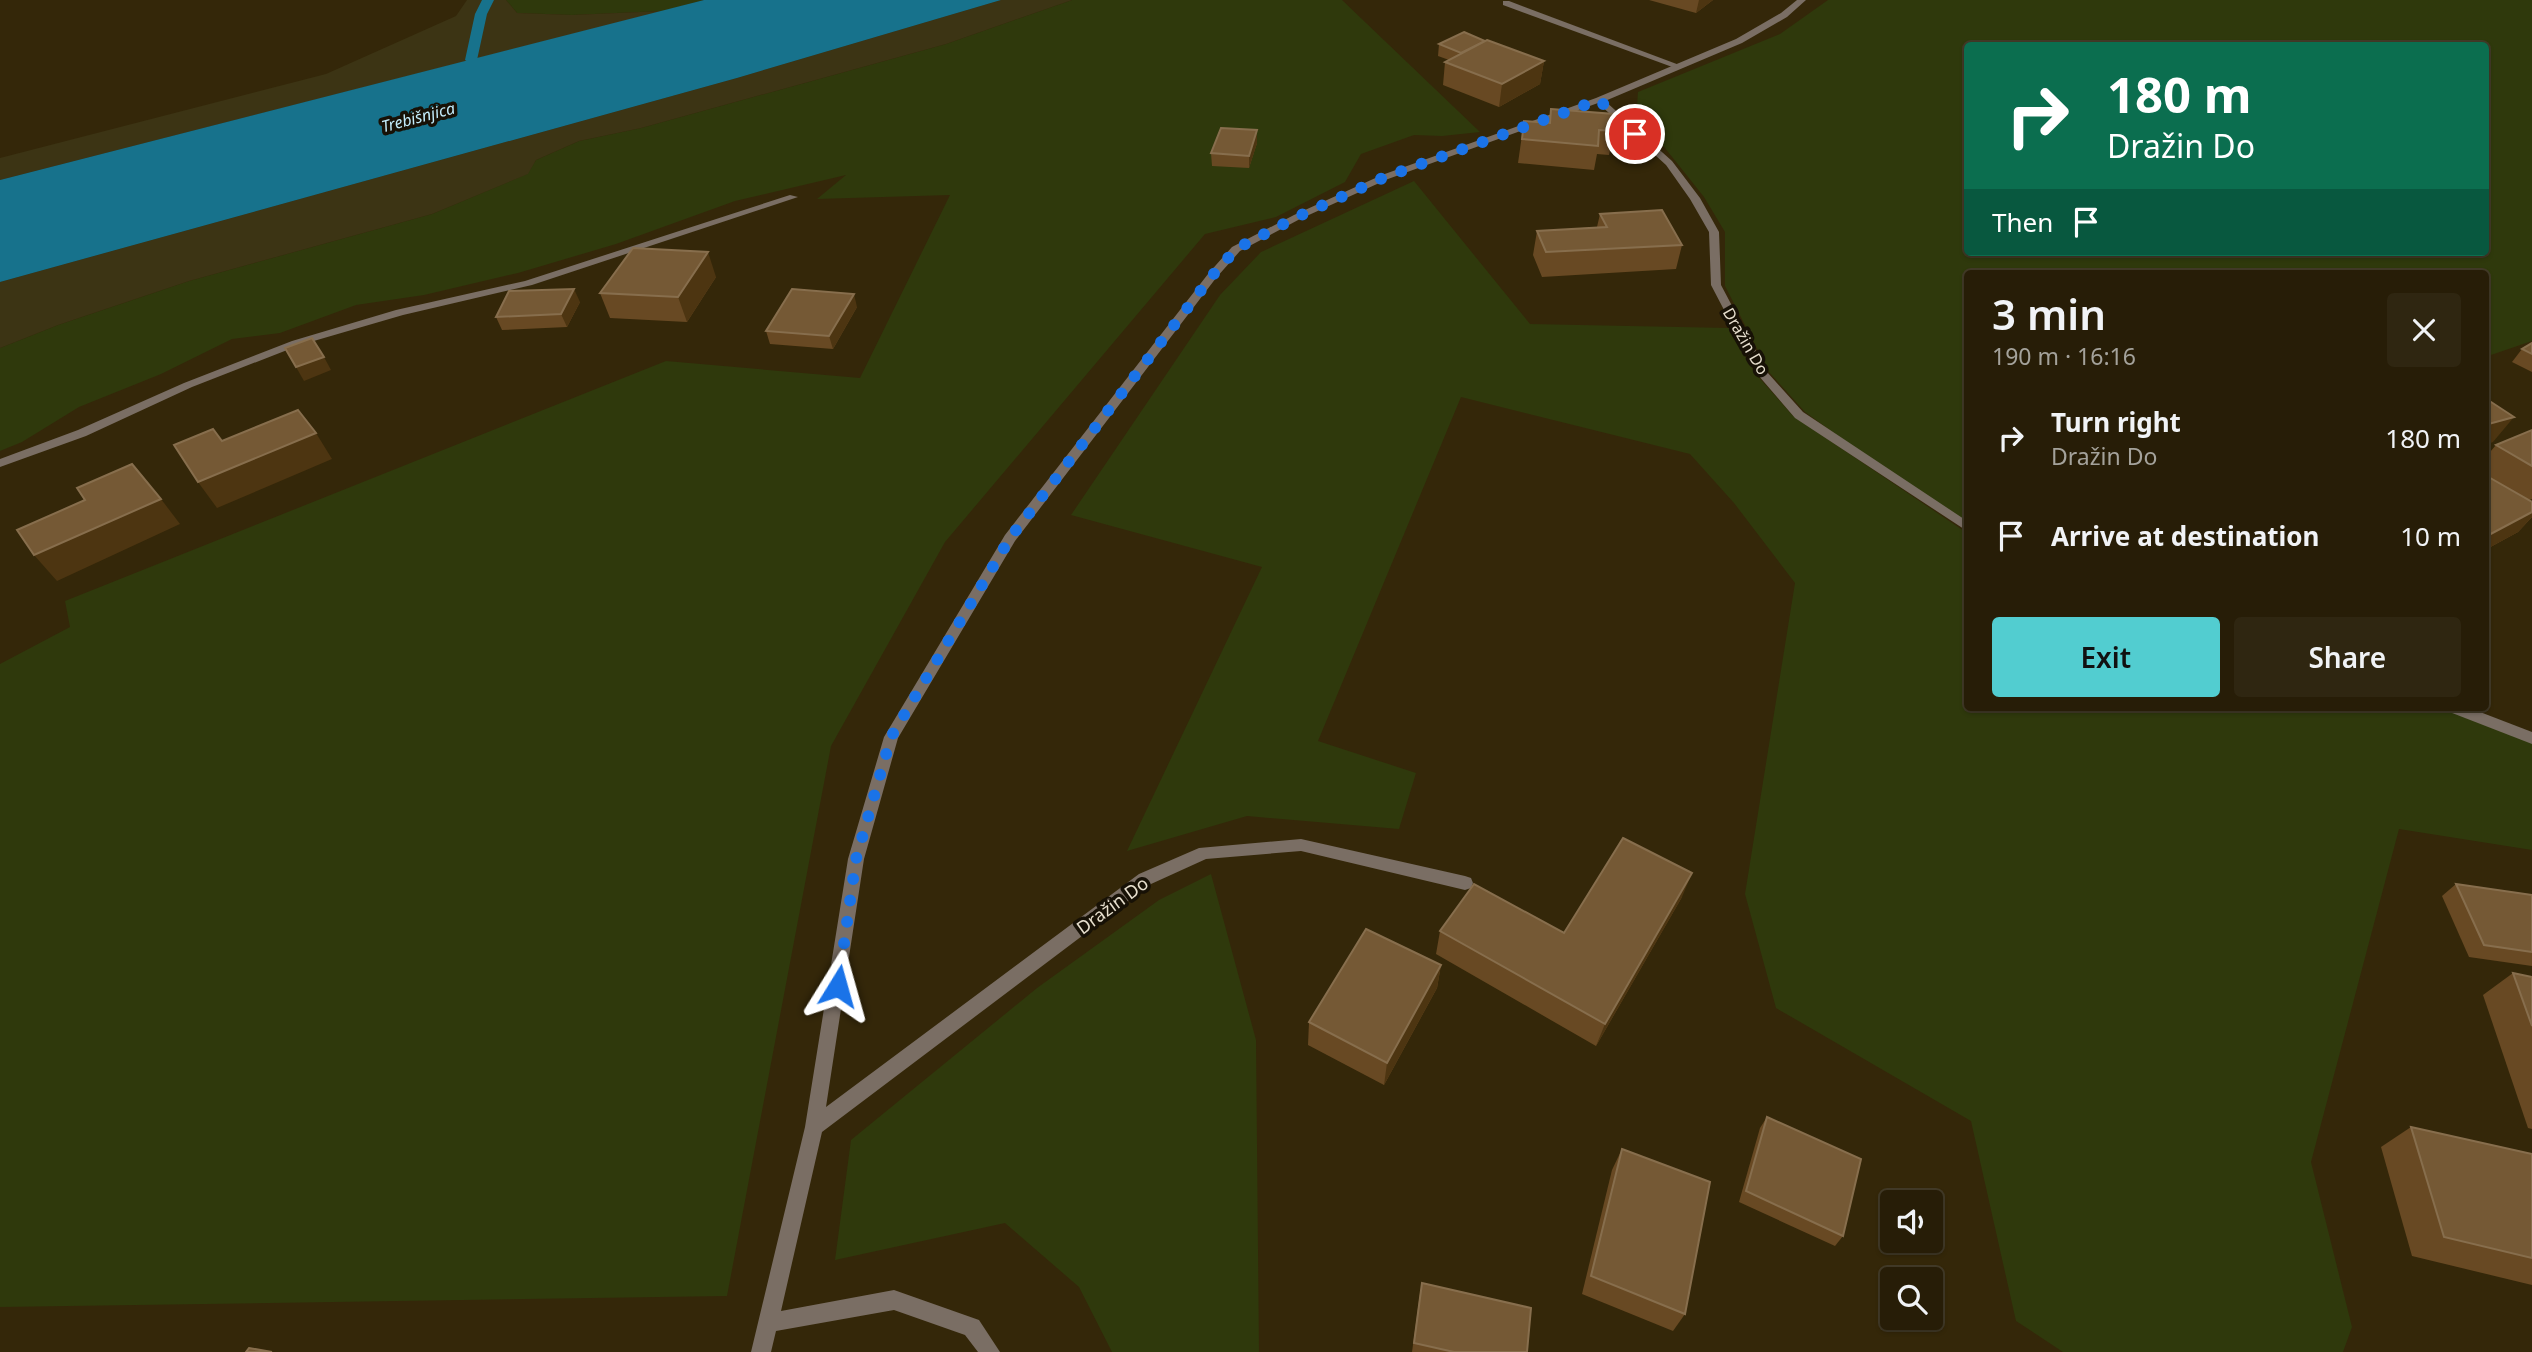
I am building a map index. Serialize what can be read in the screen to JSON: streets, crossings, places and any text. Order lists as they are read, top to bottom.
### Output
{
  "streets": {
    "street": ["Dražin Do"]
  },
  "water": ["Trebišnjica"],
  "page": {
    "turn": ["180 m", "Dražin Do"],
    "then": "Then",
    "heading": ["3 min", "190 m · 16:16"],
    "list": [
      {
        "name": "Turn right",
        "note": "Dražin Do",
        "value": "180 m"
      },
      {
        "name": "Arrive at destination",
        "value": "10 m"
      }
    ],
    "buttons": ["Exit", "Share"]
  }
}
